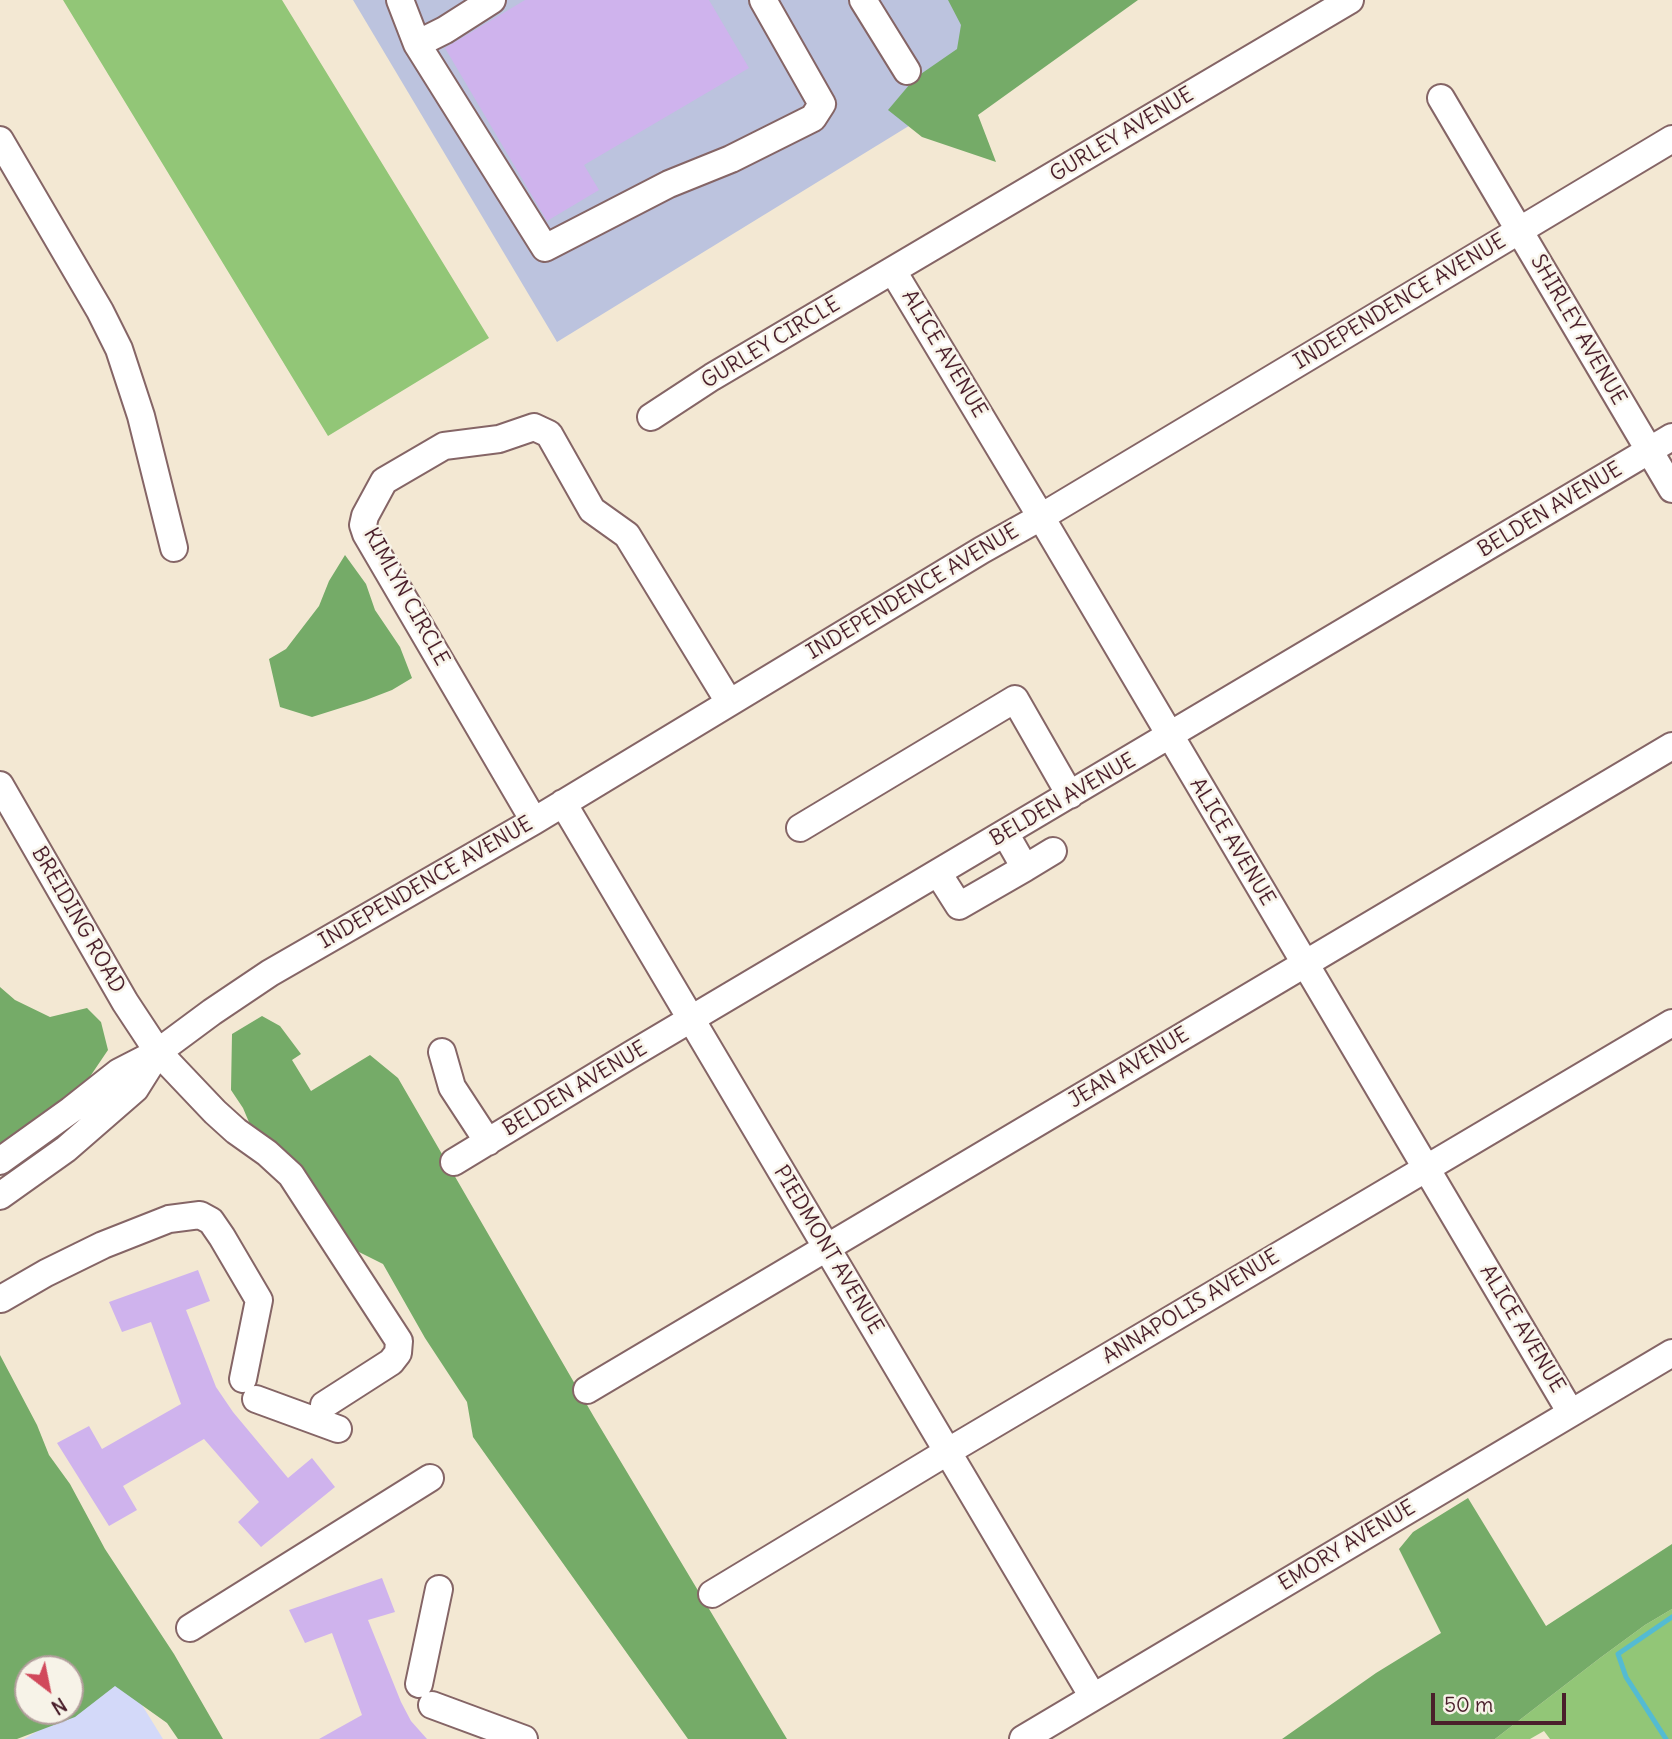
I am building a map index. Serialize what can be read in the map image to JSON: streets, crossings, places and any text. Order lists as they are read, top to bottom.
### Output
{
  "streets": {
    "street": [
      "GURLEY AVENUE",
      "INDEPENDENCE AVENUE",
      "SHIRLEY AVENUE",
      "GURLEY CIRCLE",
      "ALICE AVENUE",
      "BELDEN AVENUE",
      "KIMLYN CIRCLE",
      "BREIDING ROAD",
      "JEAN AVENUE",
      "PIEDMONT AVENUE",
      "ANNAPOLIS AVENUE",
      "EMORY AVENUE"
    ]
  },
  "crossings": [
    ["GURLEY AVENUE", "GURLEY CIRCLE"],
    ["GURLEY AVENUE", "ALICE AVENUE"],
    ["INDEPENDENCE AVENUE", "SHIRLEY AVENUE"],
    ["INDEPENDENCE AVENUE", "ALICE AVENUE"],
    ["INDEPENDENCE AVENUE", "KIMLYN CIRCLE"],
    ["INDEPENDENCE AVENUE", "BREIDING ROAD"],
    ["INDEPENDENCE AVENUE", "PIEDMONT AVENUE"],
    ["SHIRLEY AVENUE", "BELDEN AVENUE"],
    ["GURLEY CIRCLE", "ALICE AVENUE"],
    ["ALICE AVENUE", "BELDEN AVENUE"],
    ["ALICE AVENUE", "JEAN AVENUE"],
    ["ALICE AVENUE", "ANNAPOLIS AVENUE"],
    ["ALICE AVENUE", "EMORY AVENUE"],
    ["BELDEN AVENUE", "PIEDMONT AVENUE"],
    ["JEAN AVENUE", "PIEDMONT AVENUE"],
    ["PIEDMONT AVENUE", "ANNAPOLIS AVENUE"],
    ["PIEDMONT AVENUE", "EMORY AVENUE"]
  ],
  "scale_bar": "50 m",
  "north": "bottom right"
}
